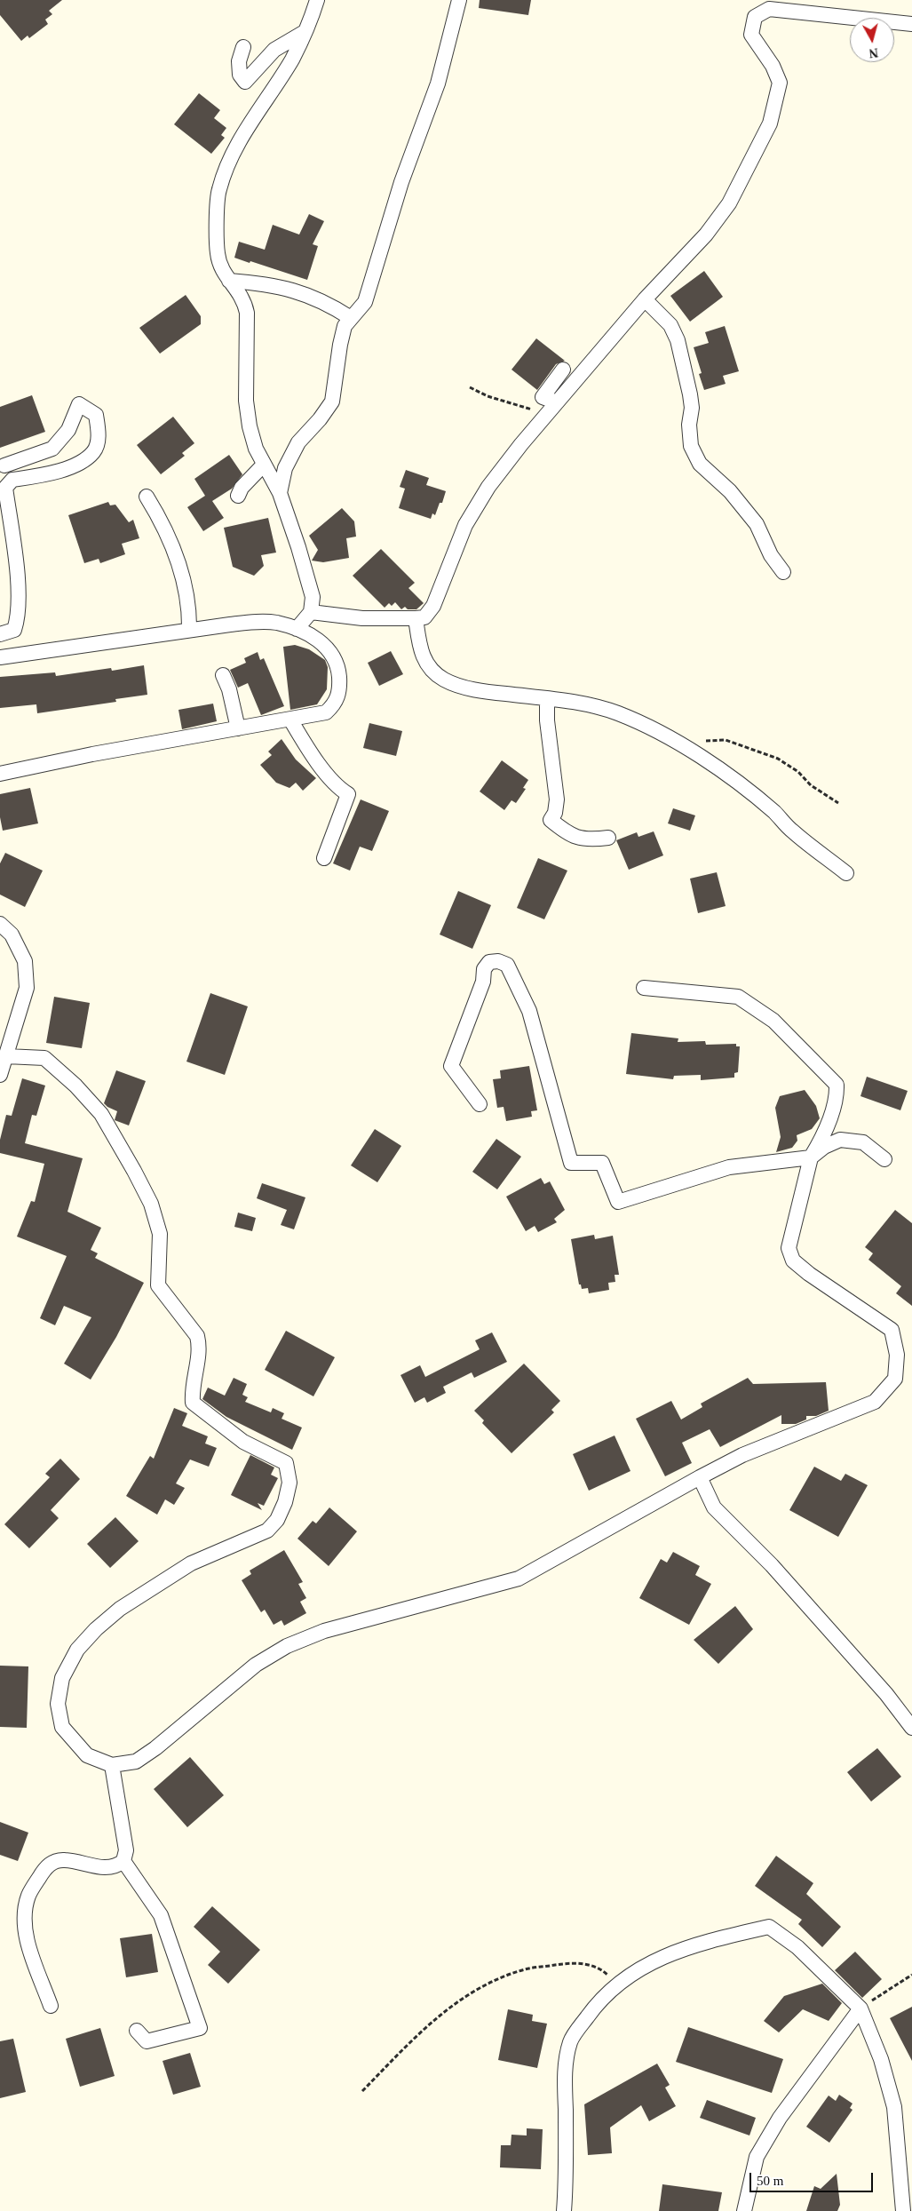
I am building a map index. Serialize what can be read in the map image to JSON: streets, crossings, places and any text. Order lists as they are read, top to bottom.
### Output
{
  "scale_bar": "50 m",
  "north": "bottom"
}
